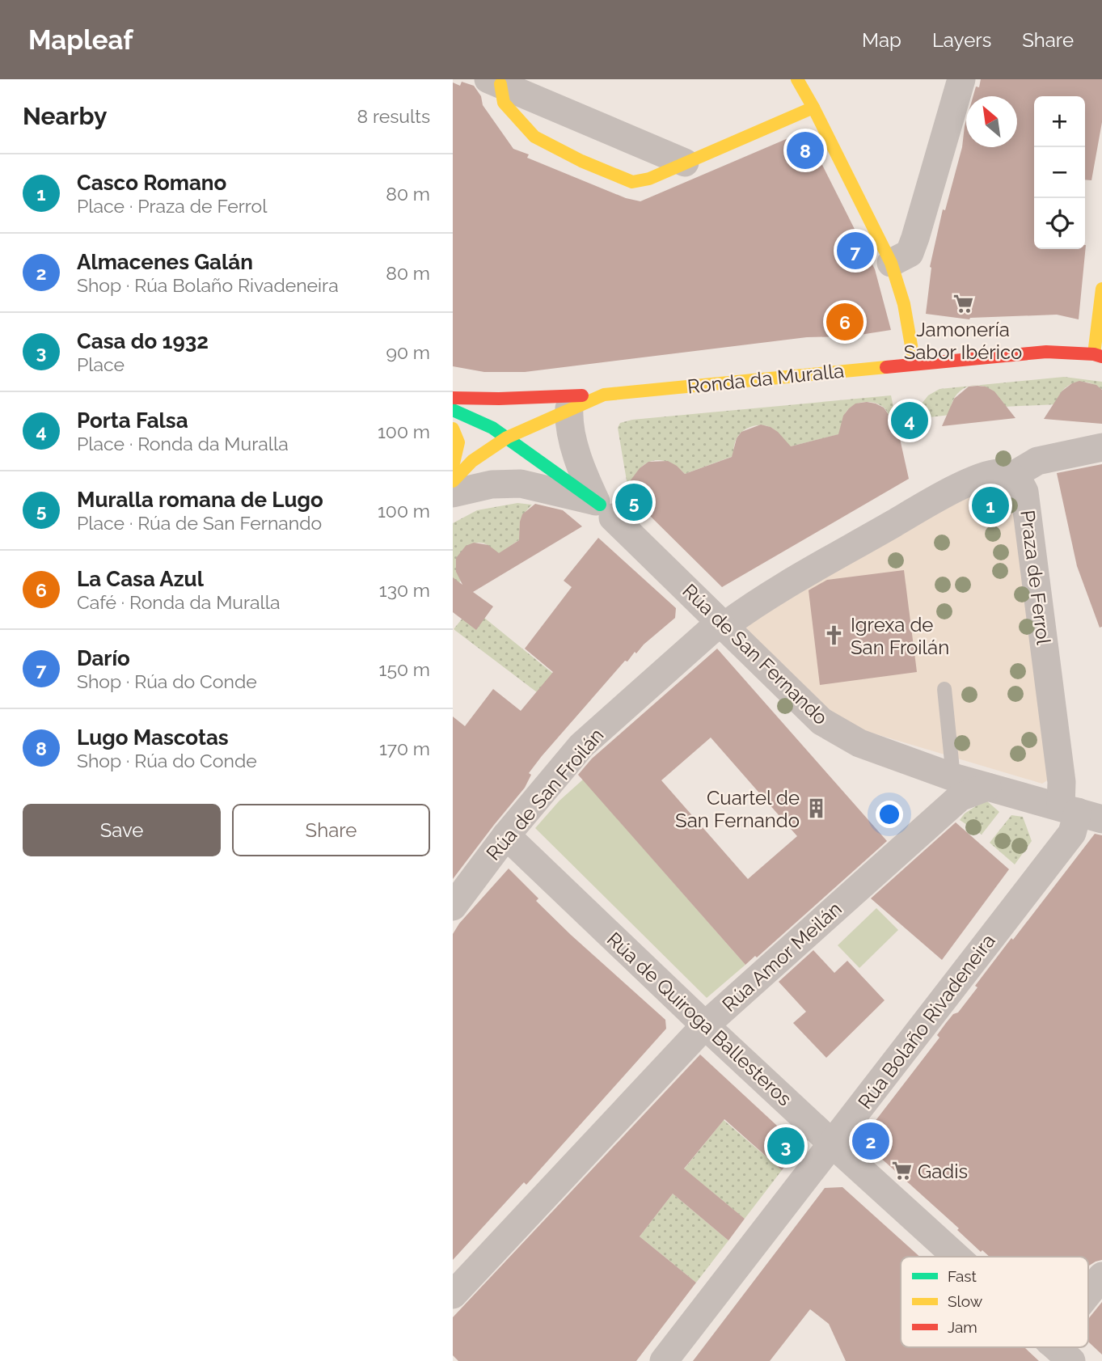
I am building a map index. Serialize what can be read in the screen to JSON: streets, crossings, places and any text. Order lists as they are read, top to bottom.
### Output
{
  "streets": {
    "street": [
      "Ronda da Muralla",
      "Praza de Ferrol",
      "Rúa de San Fernando",
      "Rúa de San Froilán",
      "Rúa Amor Meilán",
      "Rúa de Quiroga Ballesteros",
      "Rúa Bolaño Rivadeneira"
    ]
  },
  "crossings": [
    ["Ronda da Muralla", "Rúa de San Fernando"],
    ["Praza de Ferrol", "Rúa de San Fernando"],
    ["Praza de Ferrol", "Rúa Bolaño Rivadeneira"],
    ["Rúa de San Fernando", "Rúa de San Froilán"],
    ["Rúa de San Fernando", "Rúa Amor Meilán"],
    ["Rúa de San Fernando", "Rúa Bolaño Rivadeneira"],
    ["Rúa de San Froilán", "Rúa de Quiroga Ballesteros"],
    ["Rúa Amor Meilán", "Rúa de Quiroga Ballesteros"],
    ["Rúa de Quiroga Ballesteros", "Rúa Bolaño Rivadeneira"]
  ],
  "places": {
    "supermarket": ["Jamonería Sabor Ibérico", "Gadis"],
    "church": ["Igrexa de San Froilán"],
    "building": ["Cuartel de San Fernando"]
  },
  "legend": ["Fast", "Slow", "Jam"],
  "north": "top left",
  "page": {
    "header": "Mapleaf",
    "nav": ["Map", "Layers", "Share"],
    "heading": ["Nearby", "8 results"],
    "map_buttons": ["+", "−"],
    "pins": [
      "8",
      "7",
      "6",
      "4",
      "5",
      "1",
      "2",
      "3"
    ],
    "list": [
      {
        "mark": "1",
        "name": "Casco Romano",
        "note": "Place · Praza de Ferrol",
        "value": "80 m"
      },
      {
        "mark": "2",
        "name": "Almacenes Galán",
        "note": "Shop · Rúa Bolaño Rivadeneira",
        "value": "80 m"
      },
      {
        "mark": "3",
        "name": "Casa do 1932",
        "note": "Place",
        "value": "90 m"
      },
      {
        "mark": "4",
        "name": "Porta Falsa",
        "note": "Place · Ronda da Muralla",
        "value": "100 m"
      },
      {
        "mark": "5",
        "name": "Muralla romana de Lugo",
        "note": "Place · Rúa de San Fernando",
        "value": "100 m"
      },
      {
        "mark": "6",
        "name": "La Casa Azul",
        "note": "Café · Ronda da Muralla",
        "value": "130 m"
      },
      {
        "mark": "7",
        "name": "Darío",
        "note": "Shop · Rúa do Conde",
        "value": "150 m"
      },
      {
        "mark": "8",
        "name": "Lugo Mascotas",
        "note": "Shop · Rúa do Conde",
        "value": "170 m"
      }
    ],
    "buttons": ["Save", "Share"]
  }
}
